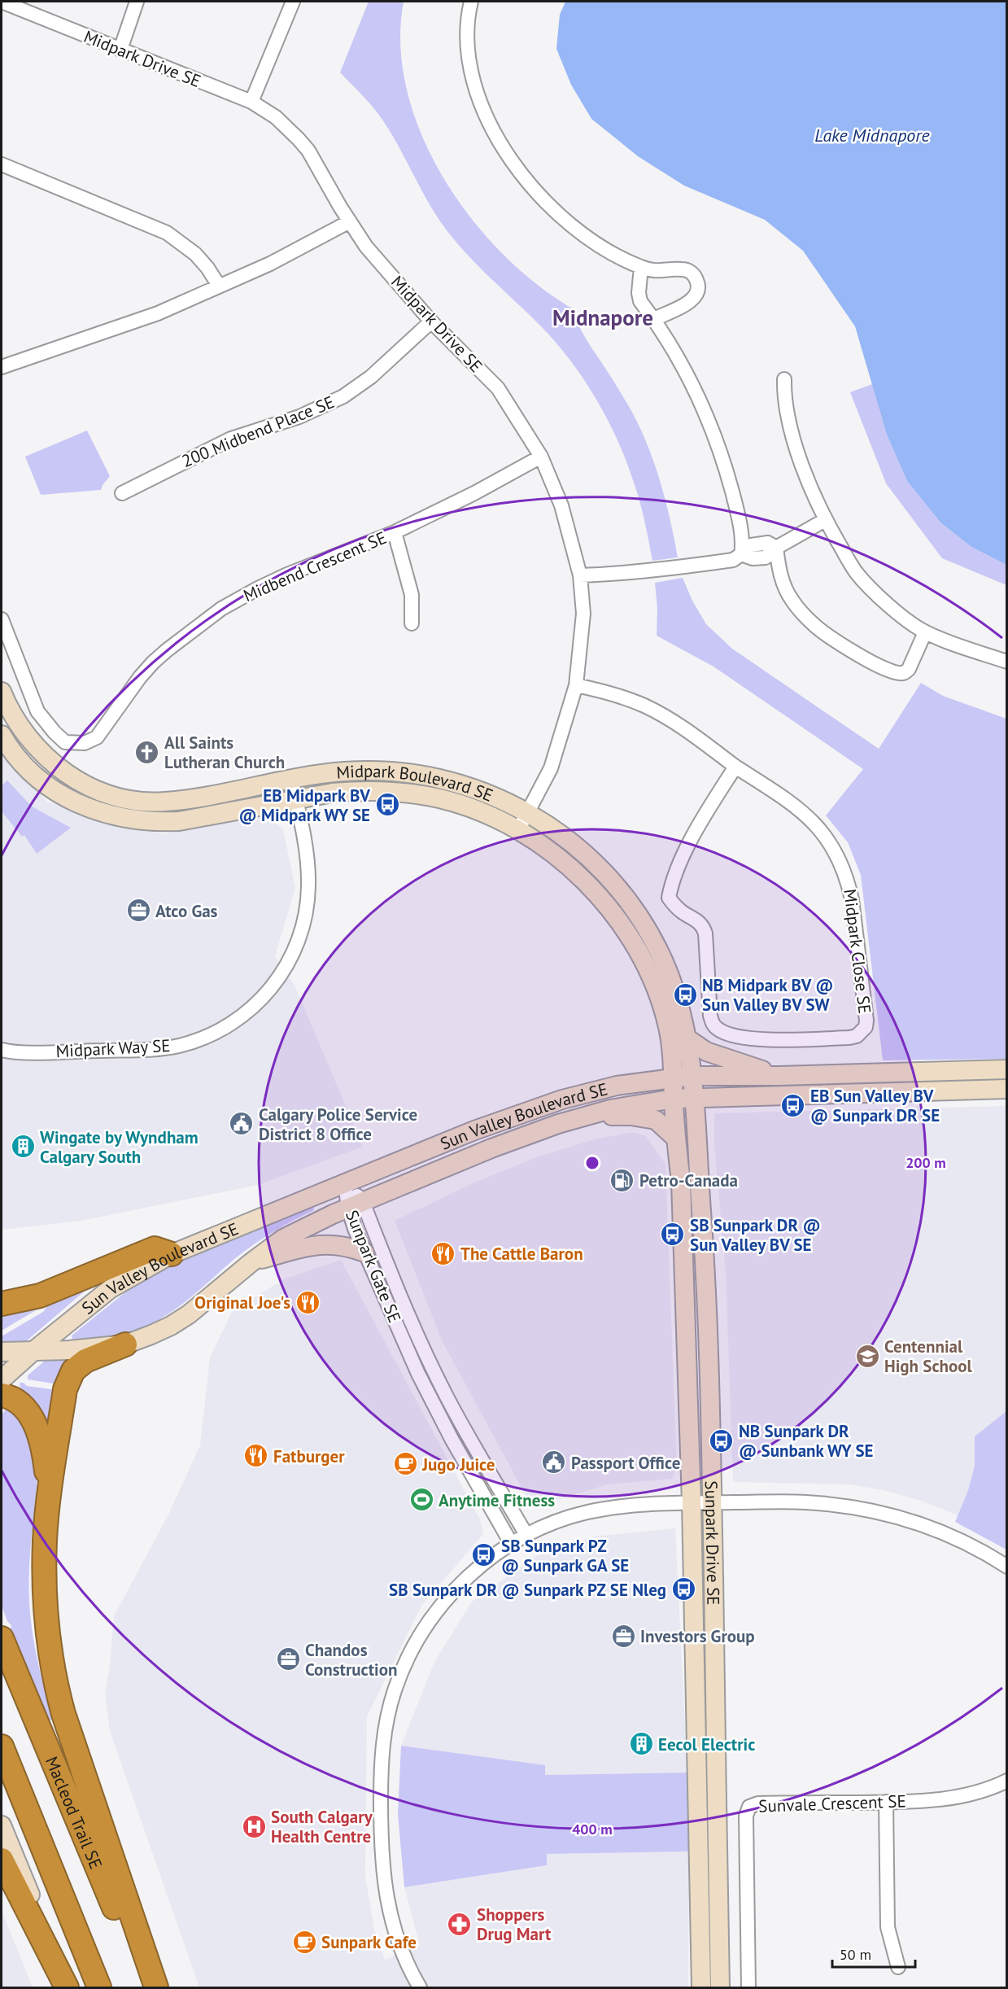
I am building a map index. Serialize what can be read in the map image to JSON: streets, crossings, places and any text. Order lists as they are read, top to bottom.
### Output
{
  "streets": {
    "highway": ["Macleod Trail SE"],
    "street": [
      "Midpark Drive SE",
      "200 Midbend Place SE",
      "Midbend Crescent SE",
      "Midpark Boulevard SE",
      "Midpark Close SE",
      "Midpark Way SE",
      "Sun Valley Boulevard SE",
      "Sunpark Gate SE",
      "Sunpark Drive SE",
      "Sunvale Crescent SE"
    ]
  },
  "crossings": [
    ["Midpark Drive SE", "200 Midbend Place SE"],
    ["Midpark Drive SE", "Midbend Crescent SE"],
    ["Midpark Drive SE", "Midpark Boulevard SE"],
    ["Midpark Drive SE", "Midpark Close SE"],
    ["Midpark Boulevard SE", "Midpark Way SE"],
    ["Midpark Boulevard SE", "Sun Valley Boulevard SE"],
    ["Midpark Boulevard SE", "Sunpark Drive SE"],
    ["Sun Valley Boulevard SE", "Sunpark Gate SE"],
    ["Sun Valley Boulevard SE", "Sunpark Drive SE"]
  ],
  "districts": ["Midnapore"],
  "water": ["Lake Midnapore"],
  "places": {
    "church": ["All Saints Lutheran Church"],
    "bus stop": [
      "EB Midpark BV @ Midpark WY SE",
      "NB Midpark BV @ Sun Valley BV SW",
      "EB Sun Valley BV @ Sunpark DR SE",
      "SB Sunpark DR @ Sun Valley BV SE",
      "NB Sunpark DR @ Sunbank WY SE",
      "SB Sunpark PZ @ Sunpark GA SE",
      "SB Sunpark DR @ Sunpark PZ SE Nleg"
    ],
    "office": ["Atco Gas", "Investors Group", "Chandos Construction"],
    "public building": ["Calgary Police Service District 8 Office", "Passport Office"],
    "building": ["Wingate by Wyndham Calgary South", "Eecol Electric"],
    "fuel station": ["Petro-Canada"],
    "restaurant": ["The Cattle Baron", "Original Joe's", "Fatburger"],
    "school or university": ["Centennial High School"],
    "cafe": ["Jugo Juice", "Sunpark Cafe"],
    "sports": ["Anytime Fitness"],
    "hospital": ["South Calgary Health Centre"],
    "pharmacy": ["Shoppers Drug Mart"]
  },
  "scale_bar": "50 m",
  "rings": ["200 m", "400 m"]
}
